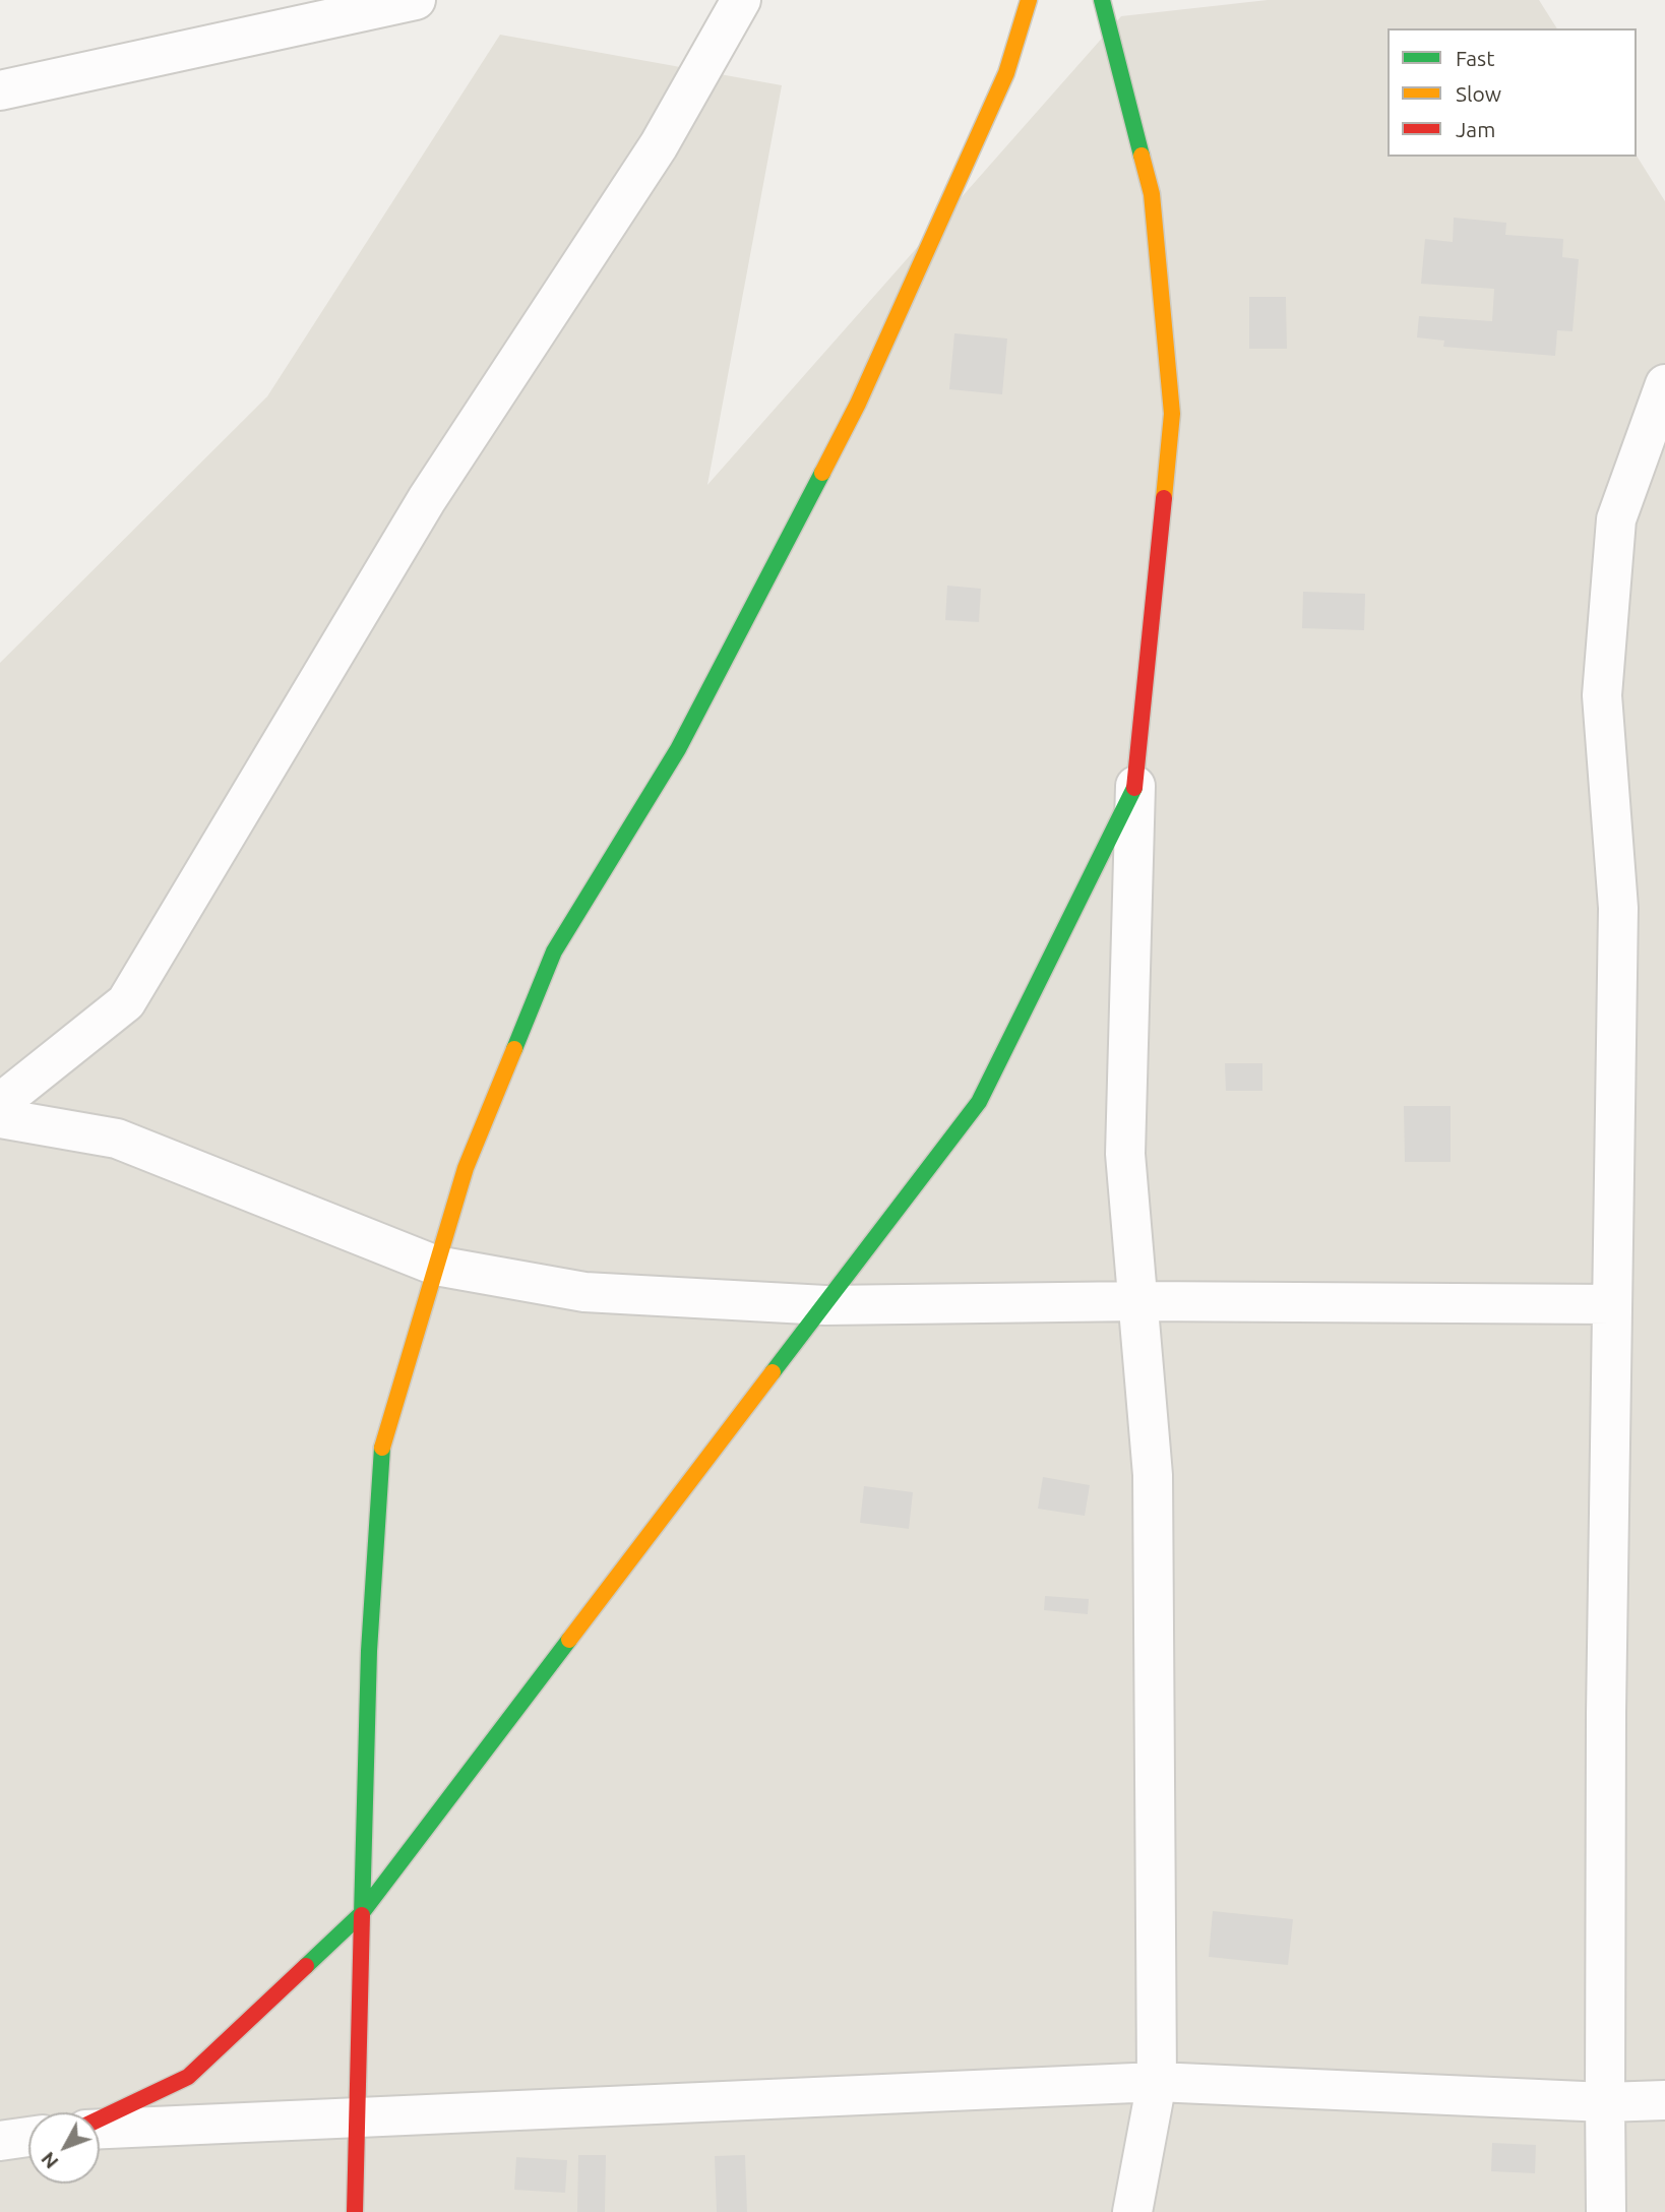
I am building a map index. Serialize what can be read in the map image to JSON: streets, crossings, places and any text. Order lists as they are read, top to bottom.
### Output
{
  "legend": ["Fast", "Slow", "Jam"],
  "north": "bottom left"
}
